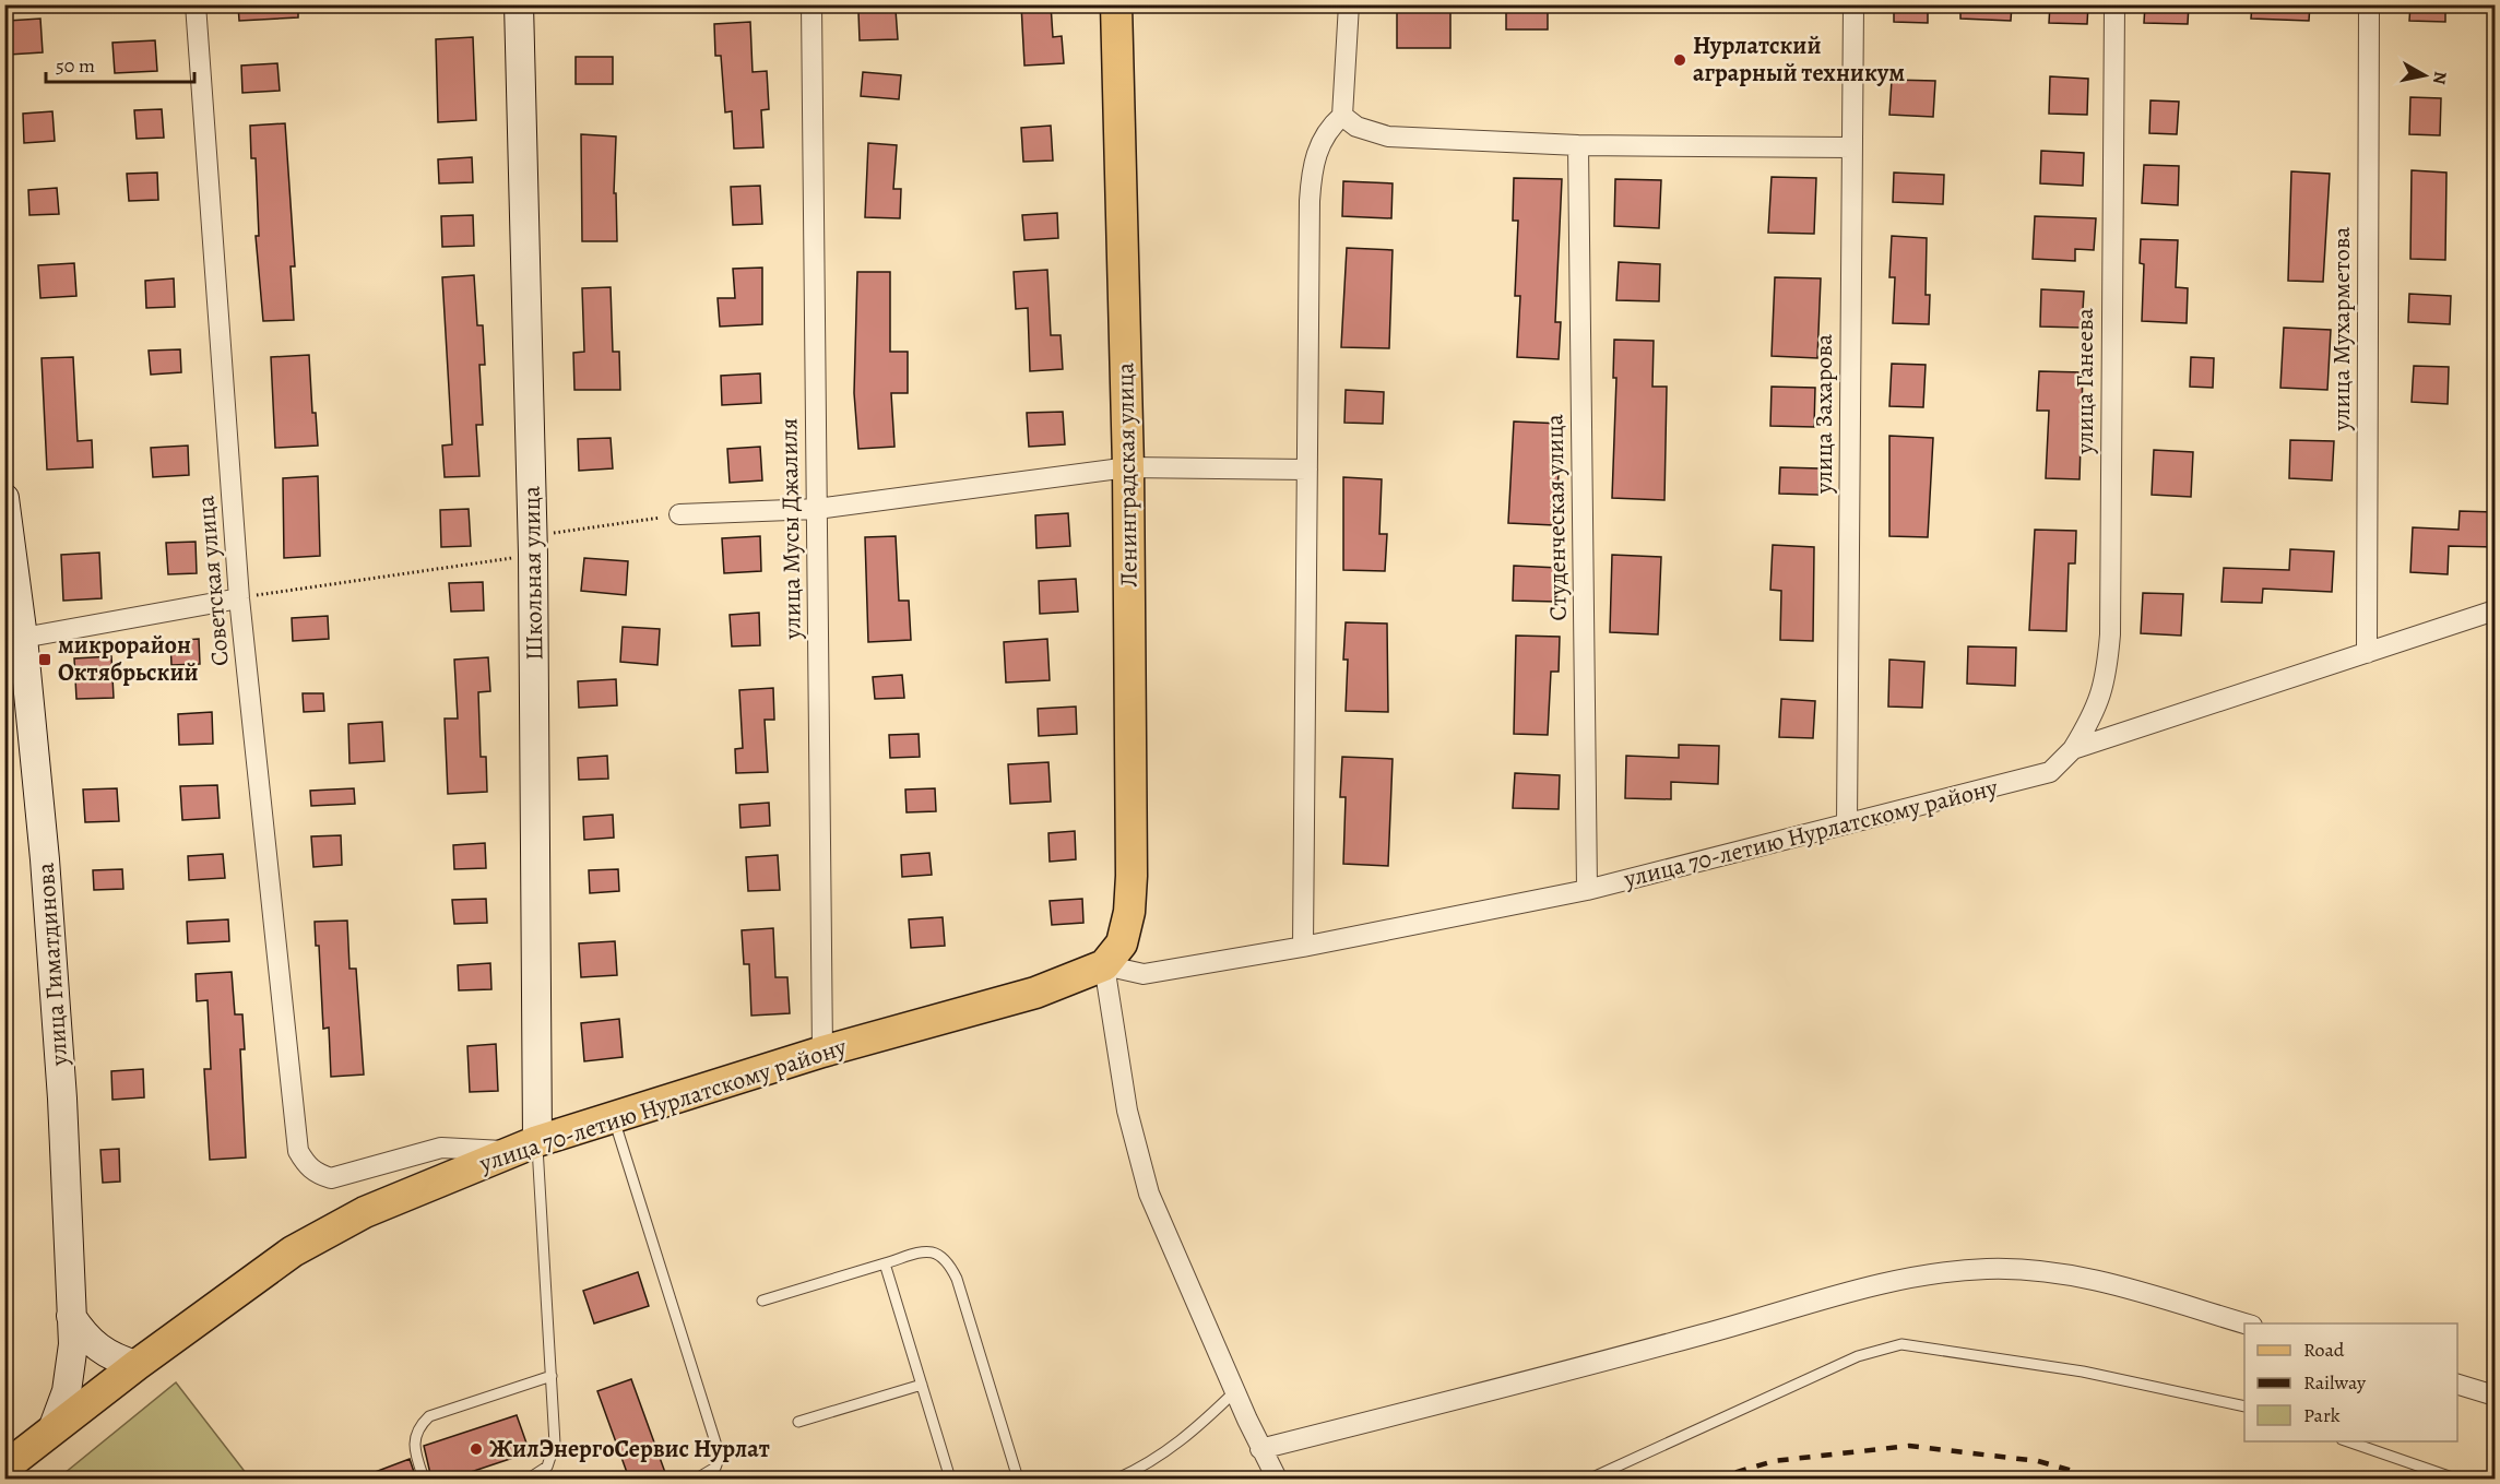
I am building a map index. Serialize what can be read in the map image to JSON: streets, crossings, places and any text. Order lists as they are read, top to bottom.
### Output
{
  "streets": {
    "main road": ["Ленинградская улица", "улица 70-летию Нурлатскому району"],
    "street": [
      "улица Мухарметова",
      "улица Ганеева",
      "улица Захарова",
      "Студенческая улица",
      "улица Мусы Джалиля",
      "Школьная улица",
      "Советская улица",
      "улица Гиматдинова"
    ]
  },
  "crossings": [
    ["улица Мухарметова", "улица 70-летию Нурлатскому району"],
    ["улица Ганеева", "улица 70-летию Нурлатскому району"],
    ["улица Захарова", "улица 70-летию Нурлатскому району"],
    ["Ленинградская улица", "улица 70-летию Нурлатскому району"],
    ["Студенческая улица", "улица 70-летию Нурлатскому району"],
    ["улица Мусы Джалиля", "улица 70-летию Нурлатскому району"],
    ["Школьная улица", "Советская улица"],
    ["Школьная улица", "улица 70-летию Нурлатскому району"],
    ["Советская улица", "улица 70-летию Нурлатскому району"],
    ["улица 70-летию Нурлатскому району", "улица Гиматдинова"]
  ],
  "places": {
    "other": ["Нурлатский аграрный техникум", "ЖилЭнергоСервис Нурлат"],
    "transit": ["микрорайон Октябрьский"]
  },
  "legend": ["Road", "Railway", "Park"],
  "scale_bar": "50 m",
  "north": "right"
}
